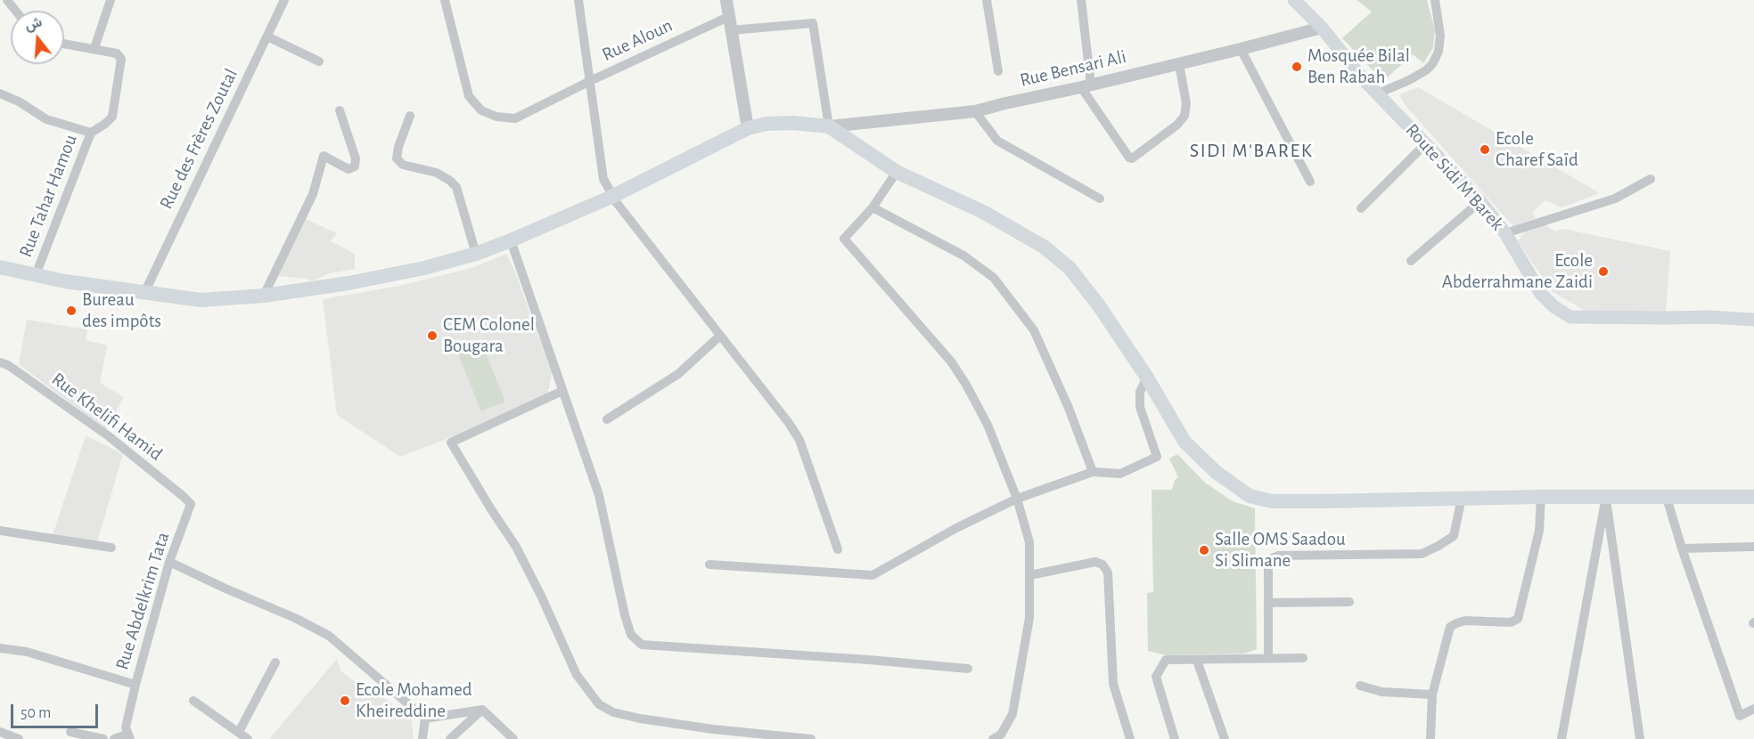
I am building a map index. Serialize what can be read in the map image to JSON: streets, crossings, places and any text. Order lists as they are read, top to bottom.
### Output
{
  "streets": {
    "main road": ["Route Sidi M'Barek"],
    "street": [
      "Rue Aloun",
      "Rue Bensari Ali",
      "Rue des Frères Zoutal",
      "Rue Tahar Hamou",
      "Rue Khelifi Hamid",
      "Rue Abdelkrim Tata"
    ]
  },
  "crossings": [
    ["Rue Bensari Ali", "Route Sidi M'Barek"],
    ["Rue Khelifi Hamid", "Rue Abdelkrim Tata"]
  ],
  "districts": ["SIDI M'BAREK"],
  "places": [
    "Mosquée Bilal Ben Rabah",
    "Ecole Charef Saïd",
    "Ecole Abderrahmane Zaidi",
    "Bureau des impôts",
    "CEM Colonel Bougara",
    "Salle OMS Saadou Si Slimane",
    "Ecole Mohamed Kheireddine"
  ],
  "scale_bar": "50 m",
  "north": "top"
}
